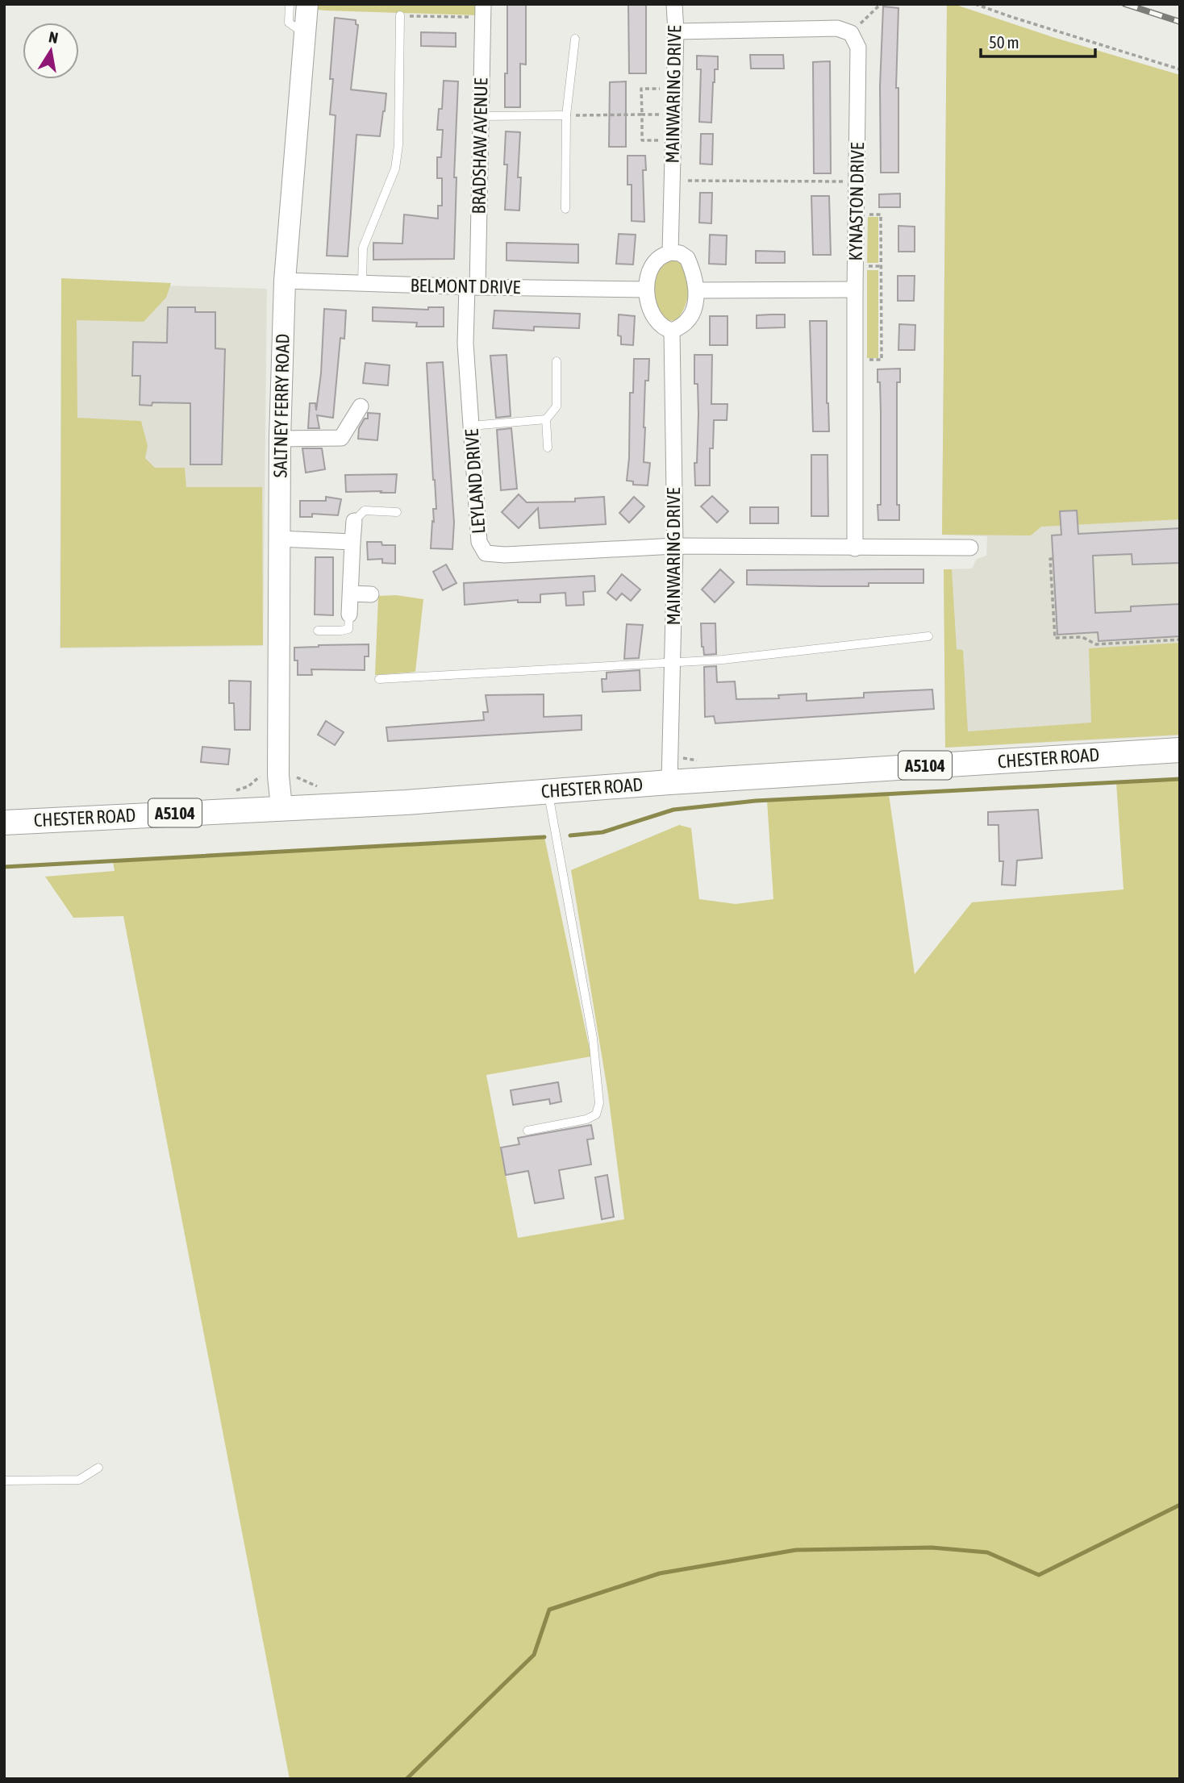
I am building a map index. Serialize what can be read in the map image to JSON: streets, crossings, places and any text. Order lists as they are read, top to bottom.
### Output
{
  "streets": {
    "main road": ["SALTNEY FERRY ROAD", "CHESTER ROAD", "A5104"],
    "street": [
      "MAINWARING DRIVE",
      "BRADSHAW AVENUE",
      "KYNASTON DRIVE",
      "BELMONT DRIVE",
      "LEYLAND DRIVE"
    ]
  },
  "crossings": [
    ["MAINWARING DRIVE", "BELMONT DRIVE"],
    ["MAINWARING DRIVE", "LEYLAND DRIVE"],
    ["MAINWARING DRIVE", "CHESTER ROAD"],
    ["BRADSHAW AVENUE", "BELMONT DRIVE"],
    ["BRADSHAW AVENUE", "LEYLAND DRIVE"],
    ["BELMONT DRIVE", "SALTNEY FERRY ROAD"],
    ["BELMONT DRIVE", "LEYLAND DRIVE"],
    ["SALTNEY FERRY ROAD", "CHESTER ROAD"]
  ],
  "scale_bar": "50 m",
  "north": "top"
}
